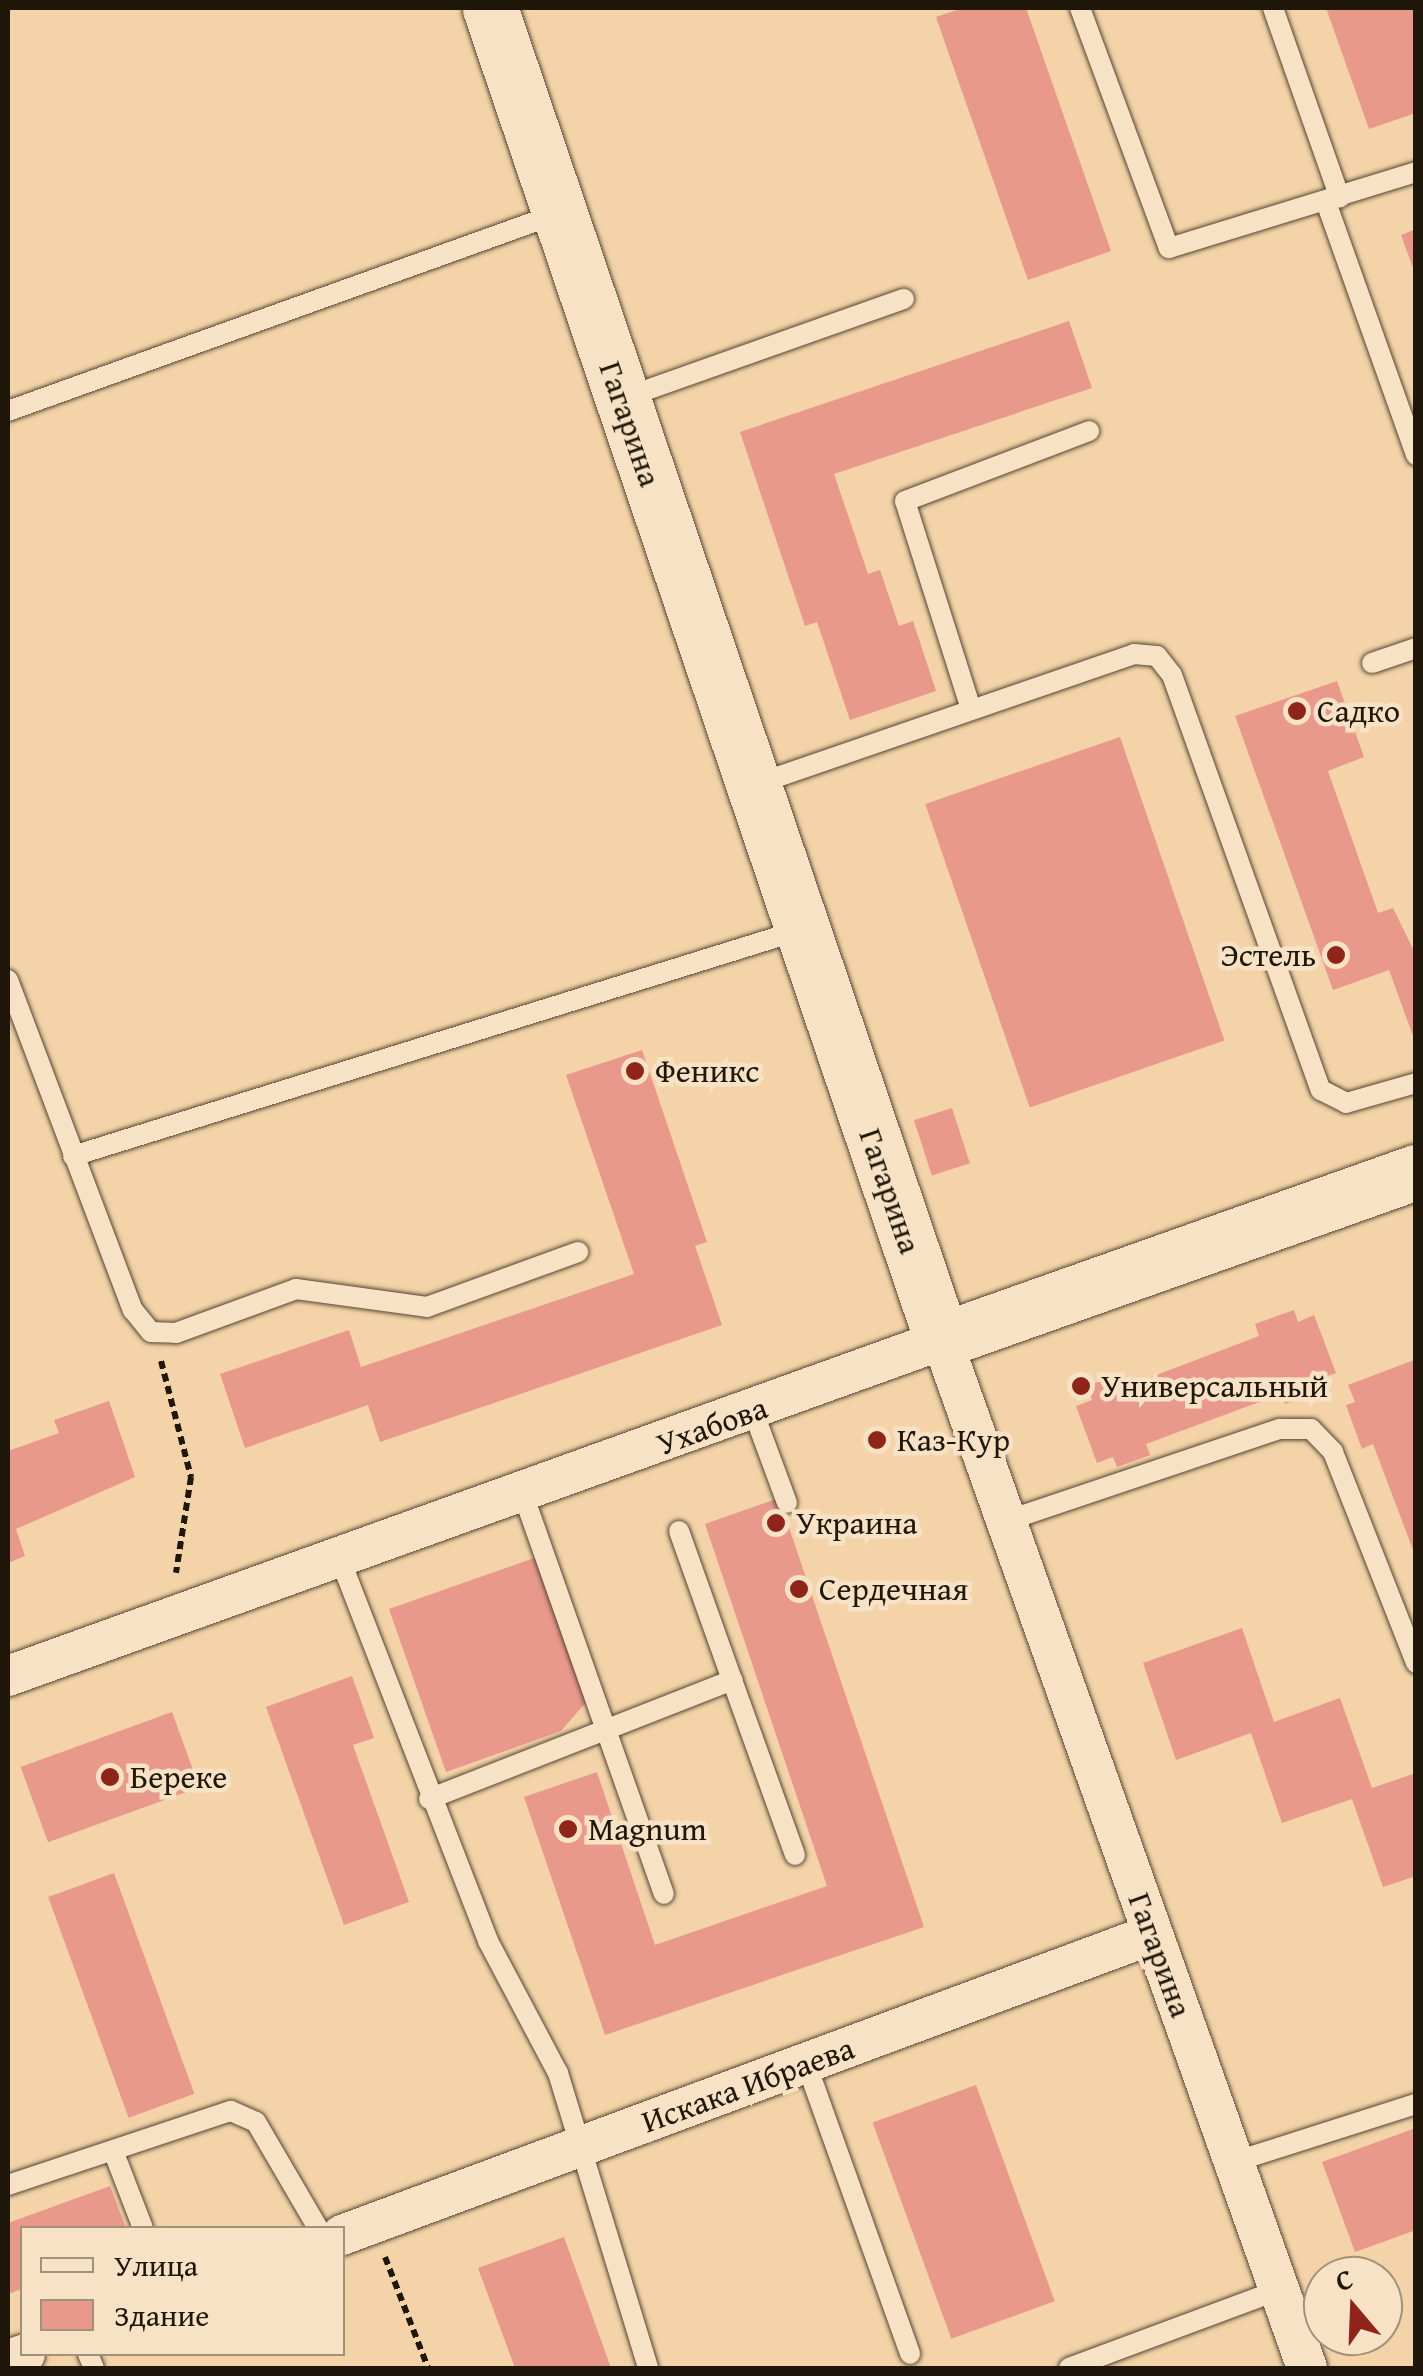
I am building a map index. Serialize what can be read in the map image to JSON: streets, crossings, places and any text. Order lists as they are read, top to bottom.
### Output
{
  "streets": {
    "street": ["Гагарина", "Ухабова", "Искака Ибраева"]
  },
  "crossings": [
    ["Гагарина", "Ухабова"],
    ["Гагарина", "Искака Ибраева"]
  ],
  "places": [
    "Садко",
    "Эстель",
    "Феникс",
    "Универсальный",
    "Каз-Кур",
    "Украина",
    "Сердечная",
    "Береке",
    "Magnum"
  ],
  "legend": ["Улица", "Здание"],
  "north": "top"
}
